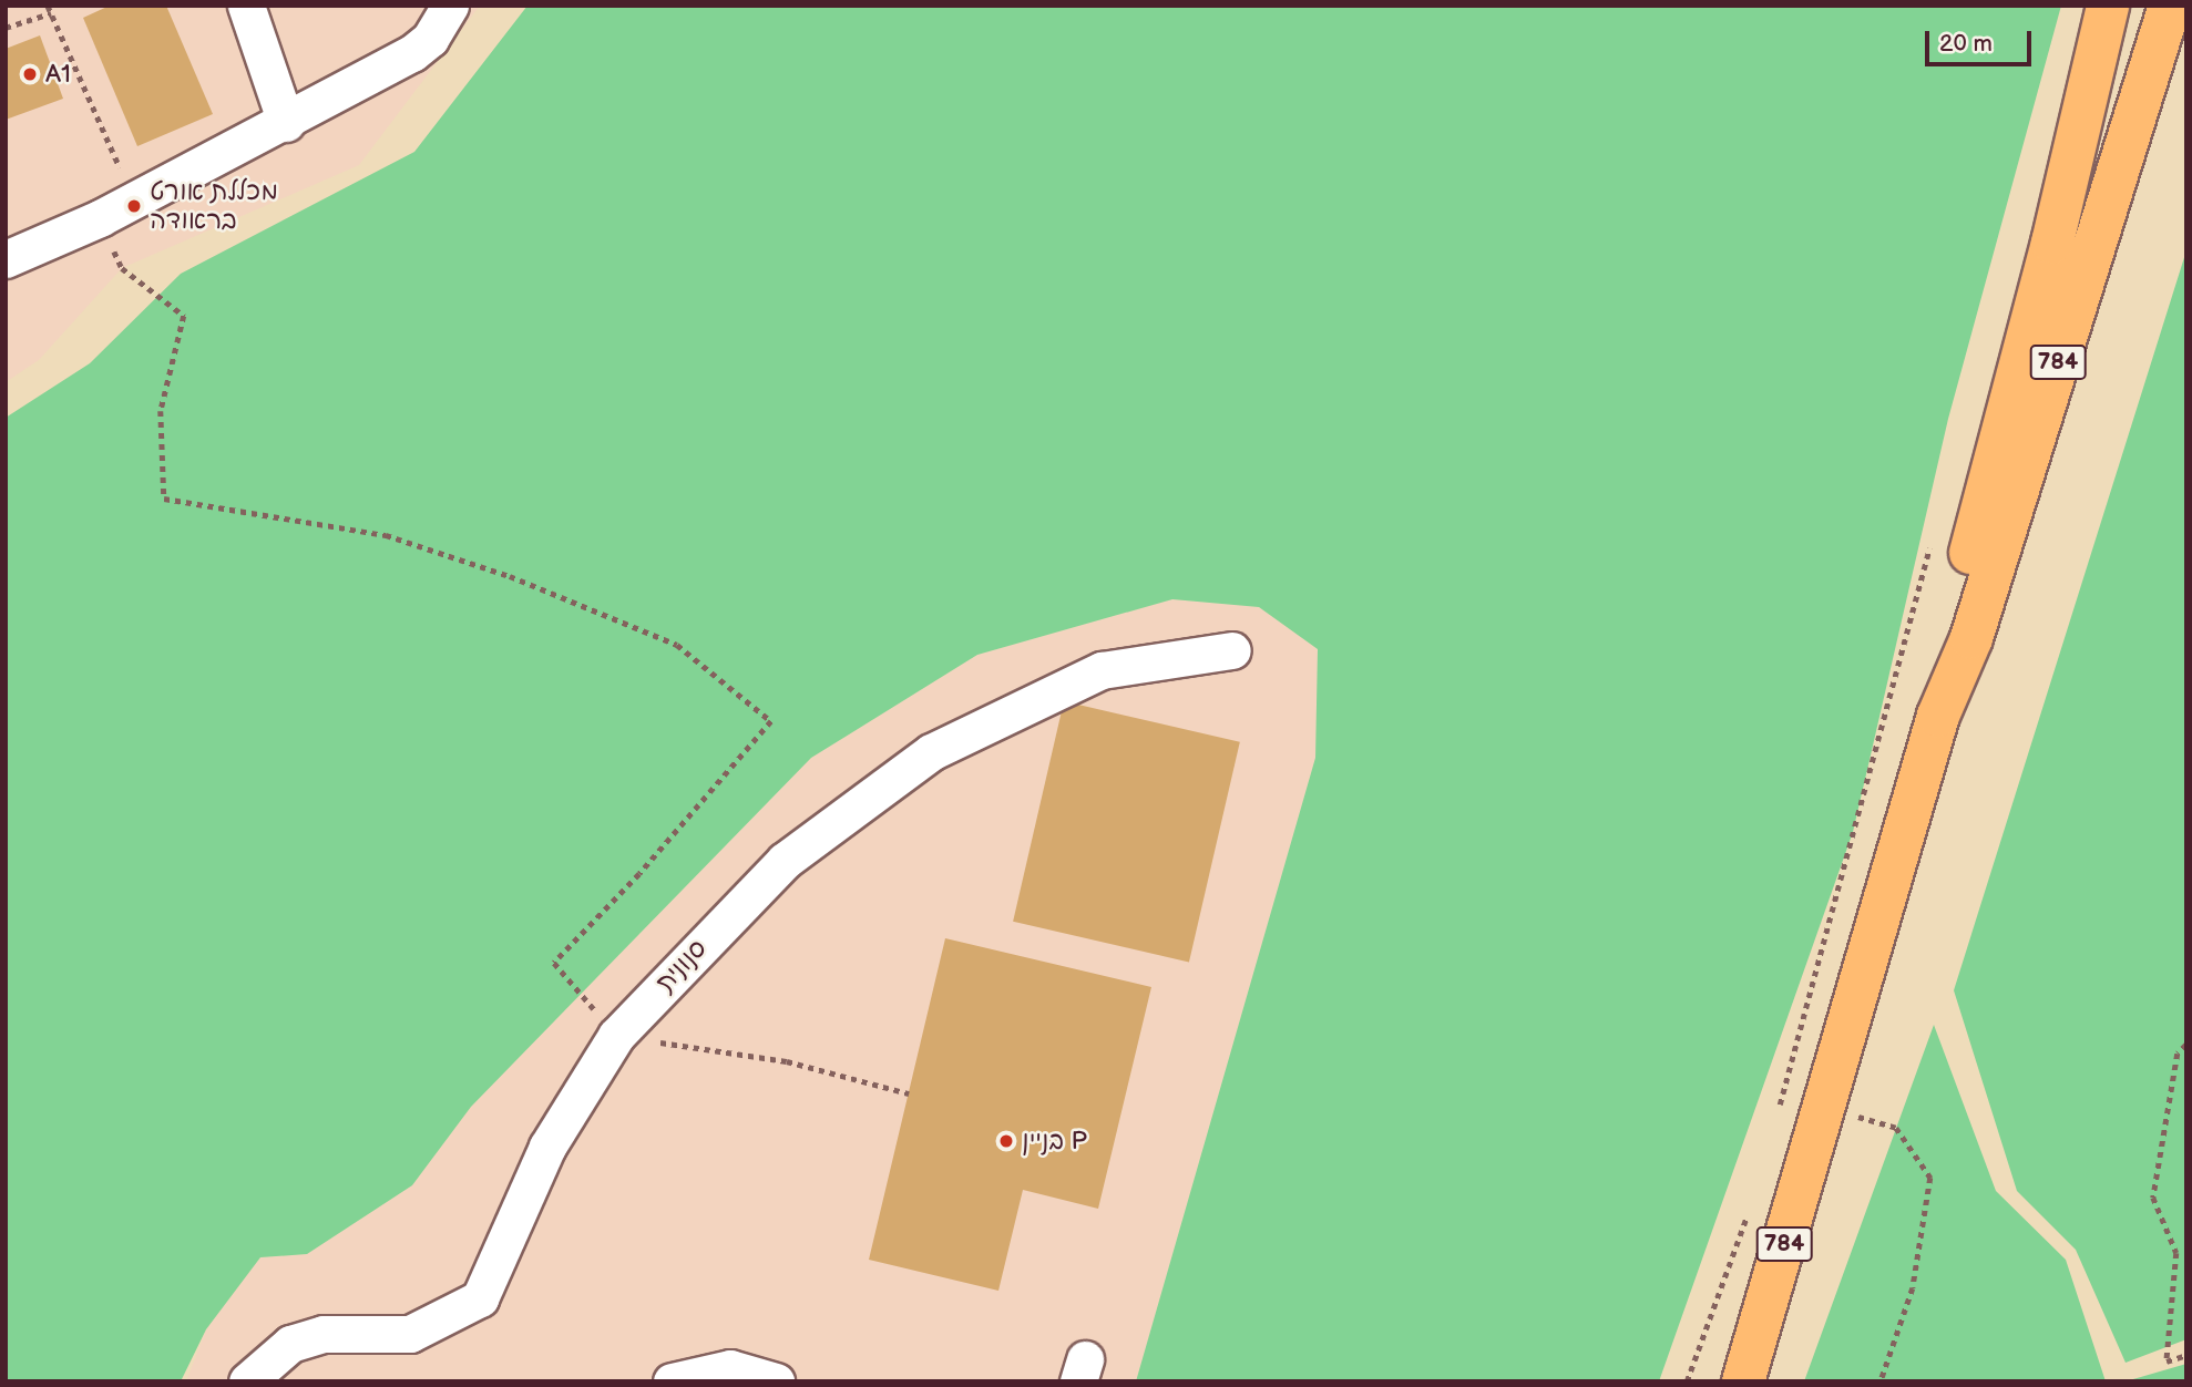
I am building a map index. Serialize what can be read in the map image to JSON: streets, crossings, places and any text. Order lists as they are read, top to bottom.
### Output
{
  "streets": {
    "main road": ["784"],
    "street": ["סנונית"]
  },
  "places": ["A1", "מכללת אורט בראודה", "בניין P"],
  "scale_bar": "20 m"
}
